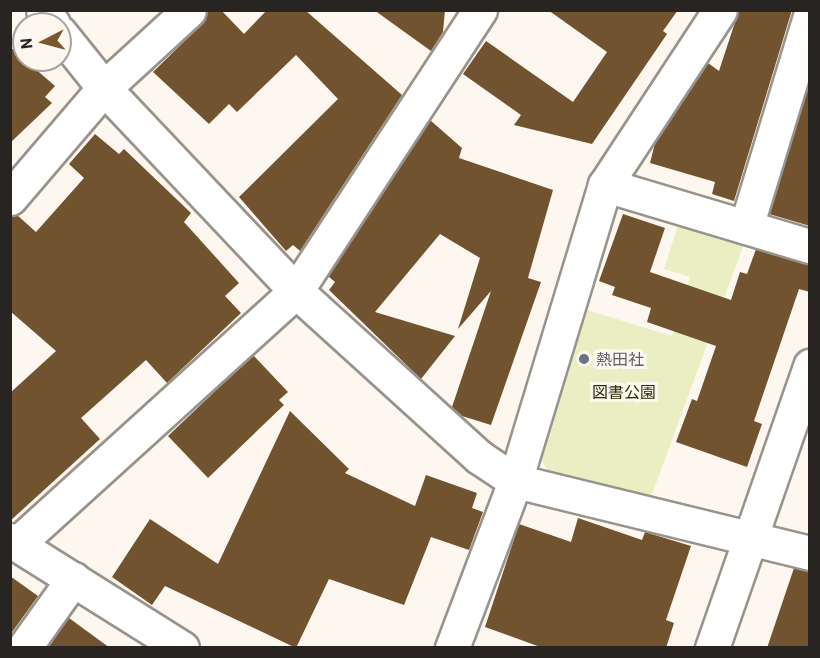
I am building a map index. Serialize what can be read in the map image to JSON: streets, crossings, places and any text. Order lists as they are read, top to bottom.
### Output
{
  "parks": ["図書公園"],
  "places": ["熱田社"],
  "north": "left"
}
